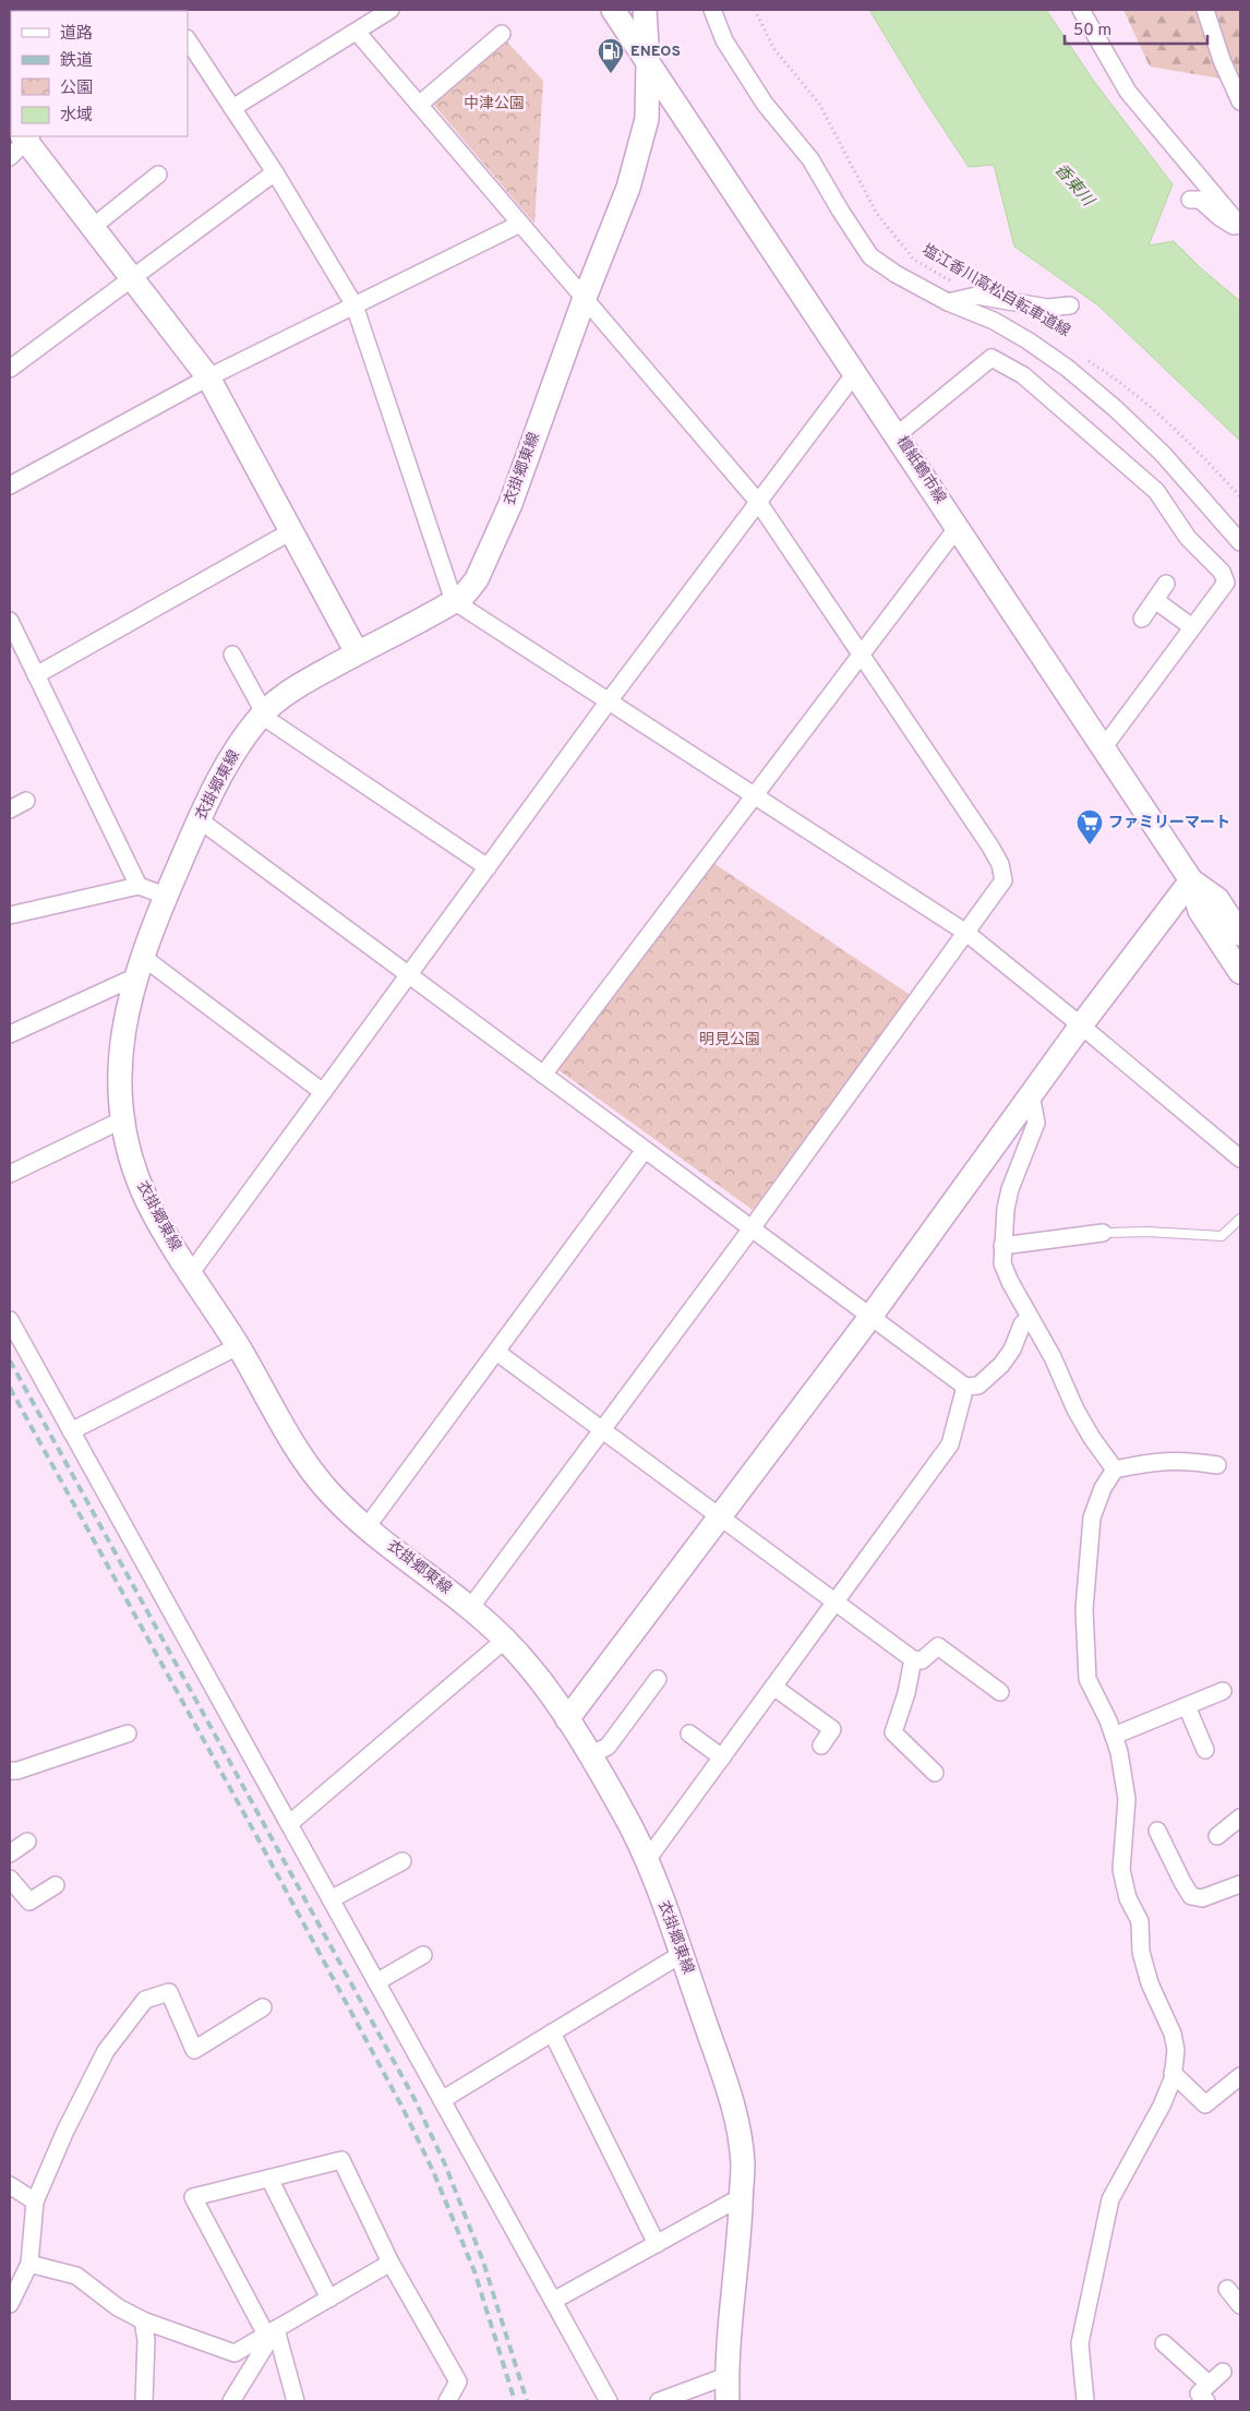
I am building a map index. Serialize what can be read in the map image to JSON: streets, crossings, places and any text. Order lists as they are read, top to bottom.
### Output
{
  "streets": {
    "main road": ["衣掛郷東線", "檀紙鶴市線"],
    "path": ["塩江香川高松自転車道線"]
  },
  "crossings": [
    ["衣掛郷東線", "檀紙鶴市線"]
  ],
  "water": ["香東川"],
  "parks": ["中津公園", "明見公園"],
  "places": {
    "fuel station": ["ENEOS"],
    "supermarket": ["ファミリーマート"]
  },
  "legend": [
    "道路",
    "鉄道",
    "公園",
    "水域"
  ],
  "scale_bar": "50 m"
}
